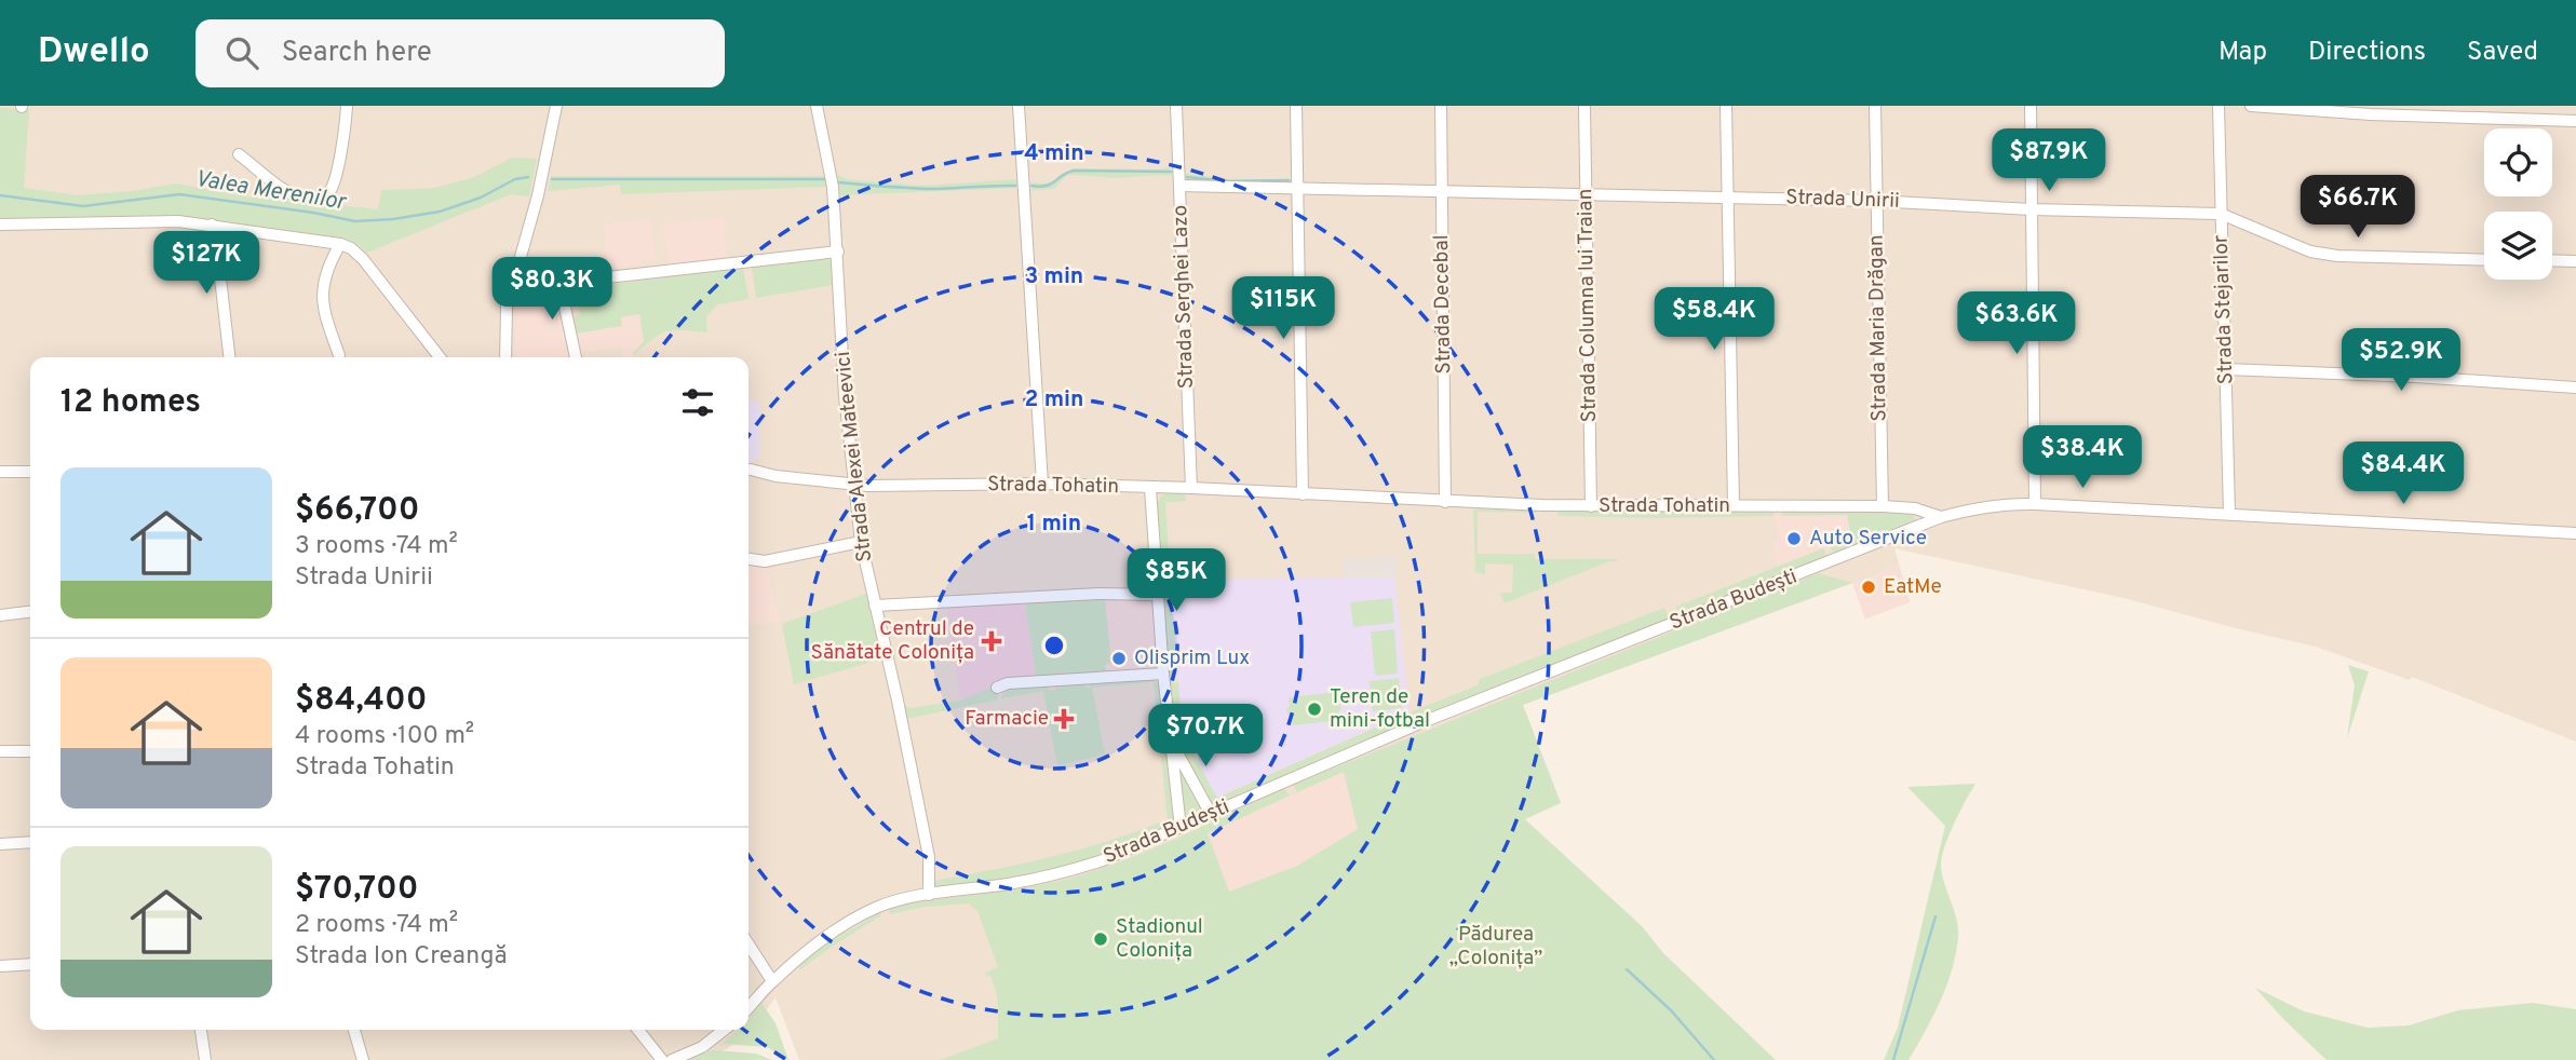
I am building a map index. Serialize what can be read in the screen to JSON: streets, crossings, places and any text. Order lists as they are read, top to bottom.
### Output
{
  "streets": {
    "street": [
      "Strada Unirii",
      "Strada Serghei Lazo",
      "Strada Decebal",
      "Strada Columna lui Traian",
      "Strada Stejarilor",
      "Strada Maria Drăgan",
      "Strada Alexei Mateevici",
      "Strada Tohatin",
      "Strada Budești"
    ]
  },
  "crossings": [
    ["Strada Unirii", "Strada Serghei Lazo"],
    ["Strada Unirii", "Strada Decebal"],
    ["Strada Unirii", "Strada Columna lui Traian"],
    ["Strada Unirii", "Strada Stejarilor"],
    ["Strada Unirii", "Strada Maria Drăgan"],
    ["Strada Serghei Lazo", "Strada Tohatin"],
    ["Strada Decebal", "Strada Tohatin"],
    ["Strada Columna lui Traian", "Strada Tohatin"],
    ["Strada Stejarilor", "Strada Tohatin"],
    ["Strada Maria Drăgan", "Strada Tohatin"],
    ["Strada Alexei Mateevici", "Strada Tohatin"],
    ["Strada Alexei Mateevici", "Strada Budești"],
    ["Strada Tohatin", "Strada Budești"]
  ],
  "water": ["Valea Merenilor"],
  "parks": ["Pădurea „Colonița”"],
  "places": {
    "other": [
      "Auto Service",
      "EatMe",
      "Olisprim Lux",
      "Teren de mini-fotbal",
      "Stadionul Colonița"
    ],
    "health": ["Centrul de Sănătate Colonița", "Farmacie"]
  },
  "page": {
    "header": "Dwello",
    "search": "Search here",
    "nav": ["Map", "Directions", "Saved"],
    "price": [
      "$87.9K",
      "$66.7K",
      "$127K",
      "$80.3K",
      "$115K",
      "$58.4K",
      "$63.6K",
      "$52.9K",
      "$38.4K",
      "$84.4K",
      "$85K",
      "$70.7K"
    ],
    "heading": "12 homes",
    "list": [
      {
        "name": "$66,700",
        "note": "3 rooms · 74 m² · Strada Unirii"
      },
      {
        "name": "$84,400",
        "note": "4 rooms · 100 m² · Strada Tohatin"
      },
      {
        "name": "$70,700",
        "note": "2 rooms · 74 m² · Strada Ion Creangă"
      }
    ]
  },
  "rings": [
    "4 min",
    "3 min",
    "2 min",
    "1 min"
  ]
}
